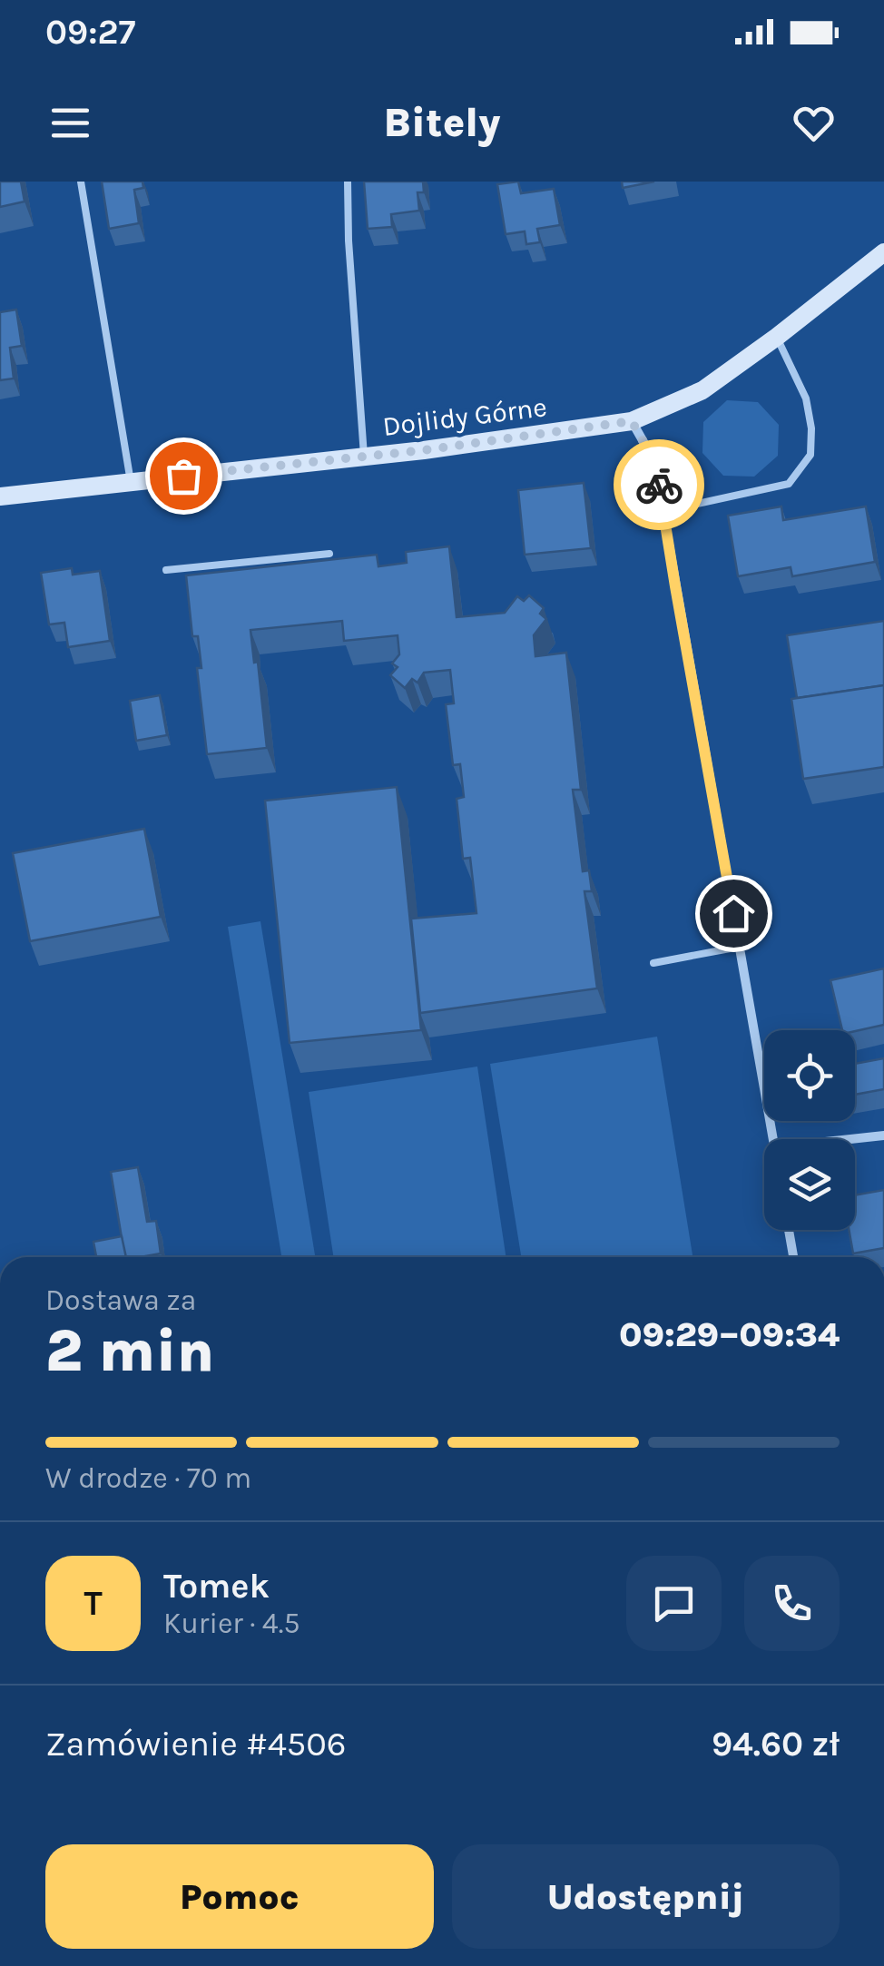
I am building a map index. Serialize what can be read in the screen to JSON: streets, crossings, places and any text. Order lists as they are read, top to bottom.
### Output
{
  "streets": {
    "street": ["Dojlidy Górne"]
  },
  "page": {
    "status": "09:27",
    "header": "Bitely",
    "heading": ["2 min", "Dostawa za", "09:29–09:34"],
    "panel": [
      "Tomek",
      "Kurier · 4.5",
      "Zamówienie #4506",
      "94.60 zł"
    ],
    "bar": "W drodze · 70 m",
    "round": "T",
    "buttons": ["Pomoc", "Udostępnij"]
  }
}
